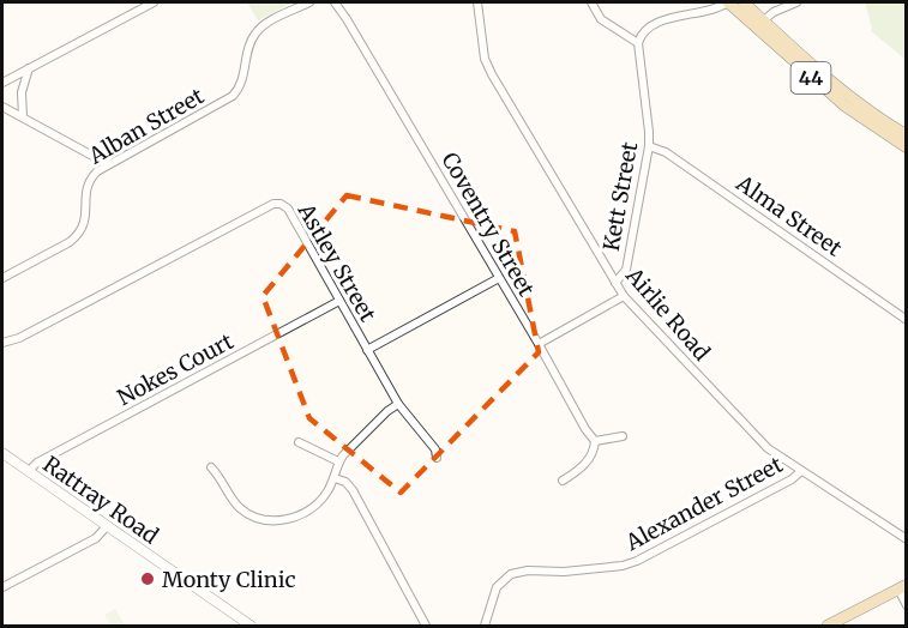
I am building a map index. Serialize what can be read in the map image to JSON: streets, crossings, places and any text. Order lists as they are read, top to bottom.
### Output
{
  "streets": {
    "main road": ["44"],
    "street": [
      "Alban Street",
      "Kett Street",
      "Alma Street",
      "Coventry Street",
      "Astley Street",
      "Airlie Road",
      "Nokes Court",
      "Rattray Road",
      "Alexander Street"
    ]
  },
  "crossings": [
    ["Kett Street", "Alma Street"],
    ["Kett Street", "Airlie Road"],
    ["Astley Street", "Nokes Court"],
    ["Airlie Road", "Alexander Street"],
    ["Nokes Court", "Rattray Road"]
  ],
  "places": ["Monty Clinic"]
}
